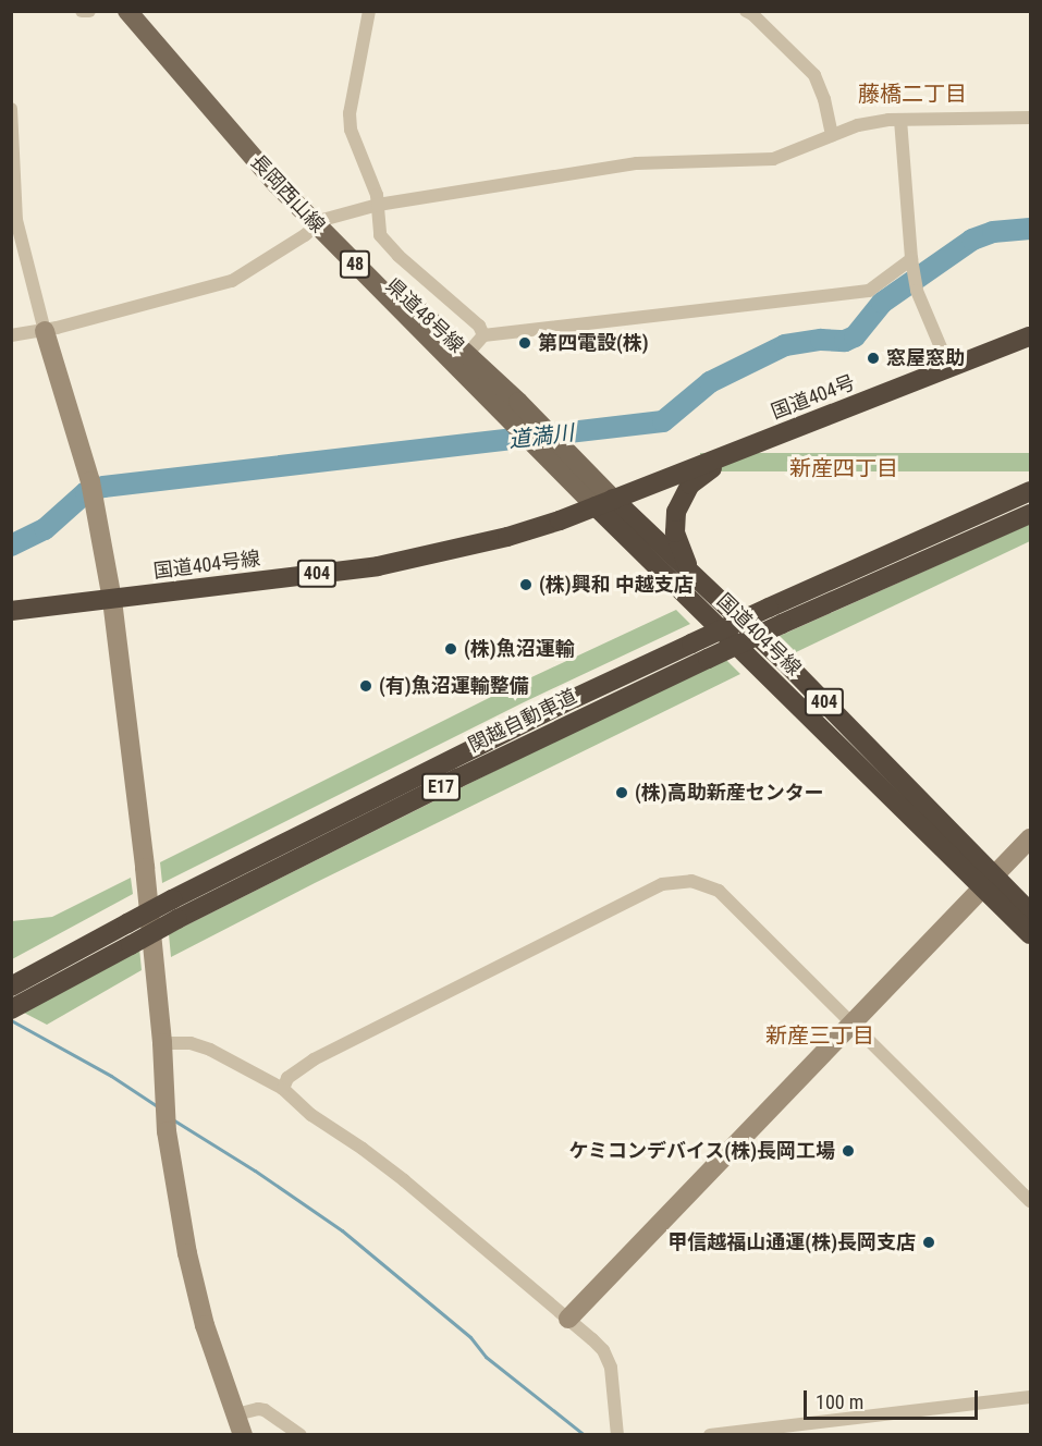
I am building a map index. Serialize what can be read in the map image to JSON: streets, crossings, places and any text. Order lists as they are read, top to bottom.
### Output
{
  "streets": {
    "highway": [
      "国道404号",
      "国道404号線",
      "404",
      "関越自動車道",
      "E17"
    ],
    "main road": ["長岡西山線", "48", "県道48号線"]
  },
  "crossings": [
    ["長岡西山線", "県道48号線"],
    ["長岡西山線", "国道404号"],
    ["長岡西山線", "国道404号線"],
    ["県道48号線", "国道404号"],
    ["県道48号線", "国道404号線"],
    ["国道404号", "国道404号線"]
  ],
  "districts": ["藤橋二丁目", "新産四丁目", "新産三丁目"],
  "water": ["道満川"],
  "places": [
    "第四電設(株)",
    "窓屋窓助",
    "(株)興和 中越支店",
    "(株)魚沼運輸",
    "(有)魚沼運輸整備",
    "(株)高助新産センター",
    "ケミコンデバイス(株)長岡工場",
    "甲信越福山通運(株)長岡支店"
  ],
  "scale_bar": "100 m"
}
